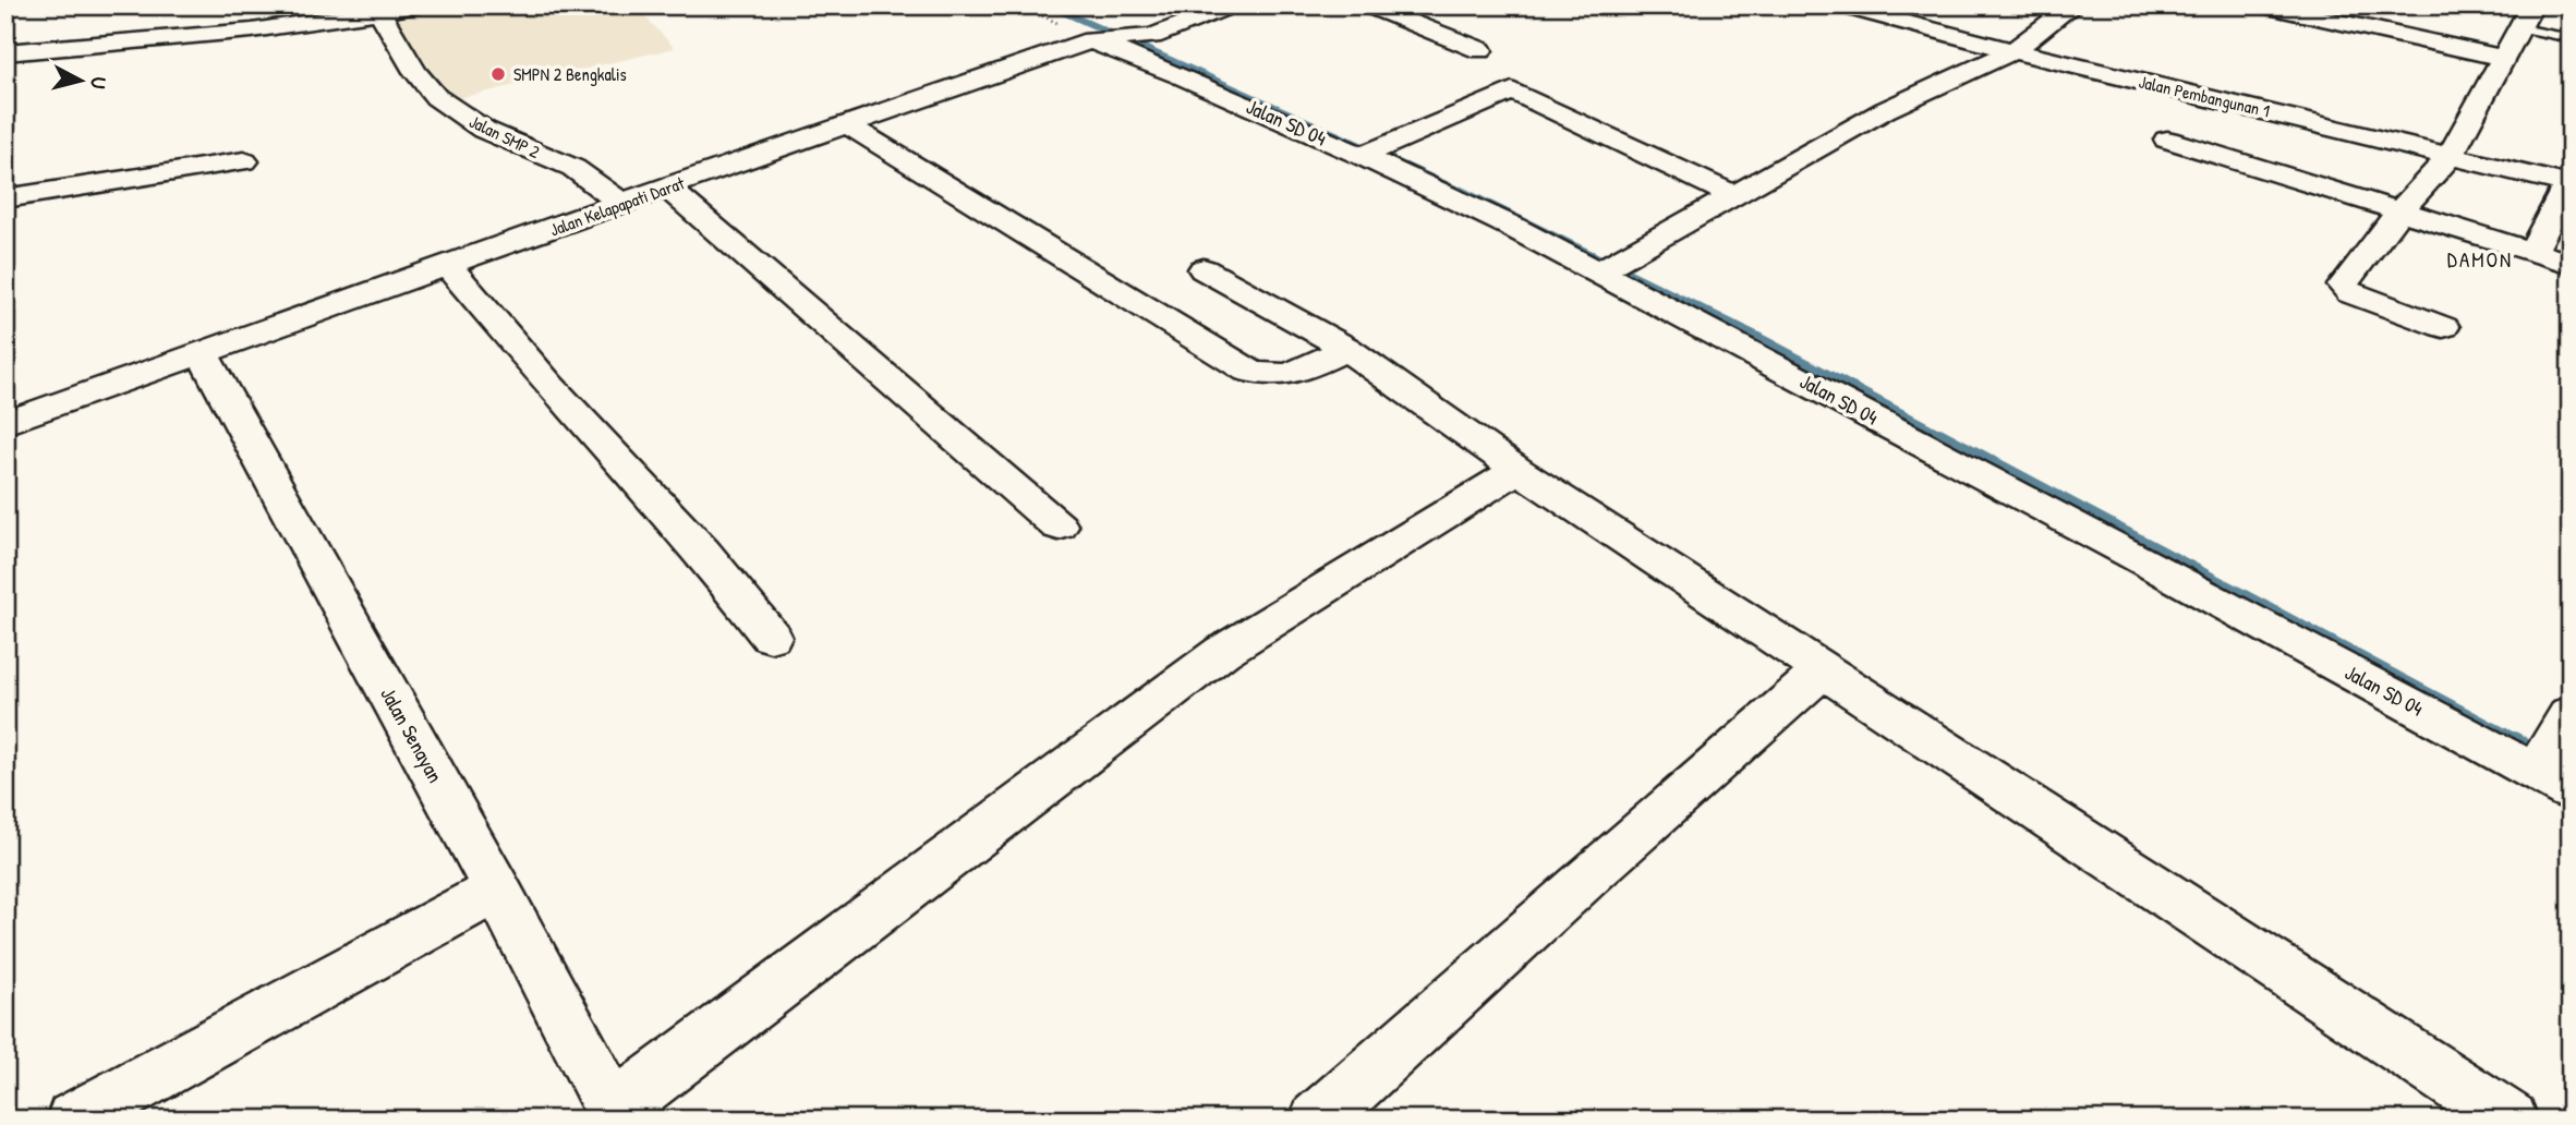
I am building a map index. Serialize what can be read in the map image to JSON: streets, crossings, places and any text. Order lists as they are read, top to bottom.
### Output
{
  "streets": {
    "street": [
      "Jalan Pembangunan 1",
      "Jalan SD 04",
      "Jalan SMP 2",
      "Jalan Kelapapati Darat",
      "Jalan Senayan"
    ]
  },
  "crossings": [
    ["Jalan SD 04", "Jalan Kelapapati Darat"],
    ["Jalan SMP 2", "Jalan Kelapapati Darat"],
    ["Jalan Kelapapati Darat", "Jalan Senayan"]
  ],
  "districts": ["DAMON"],
  "places": ["SMPN 2 Bengkalis"],
  "north": "right"
}
